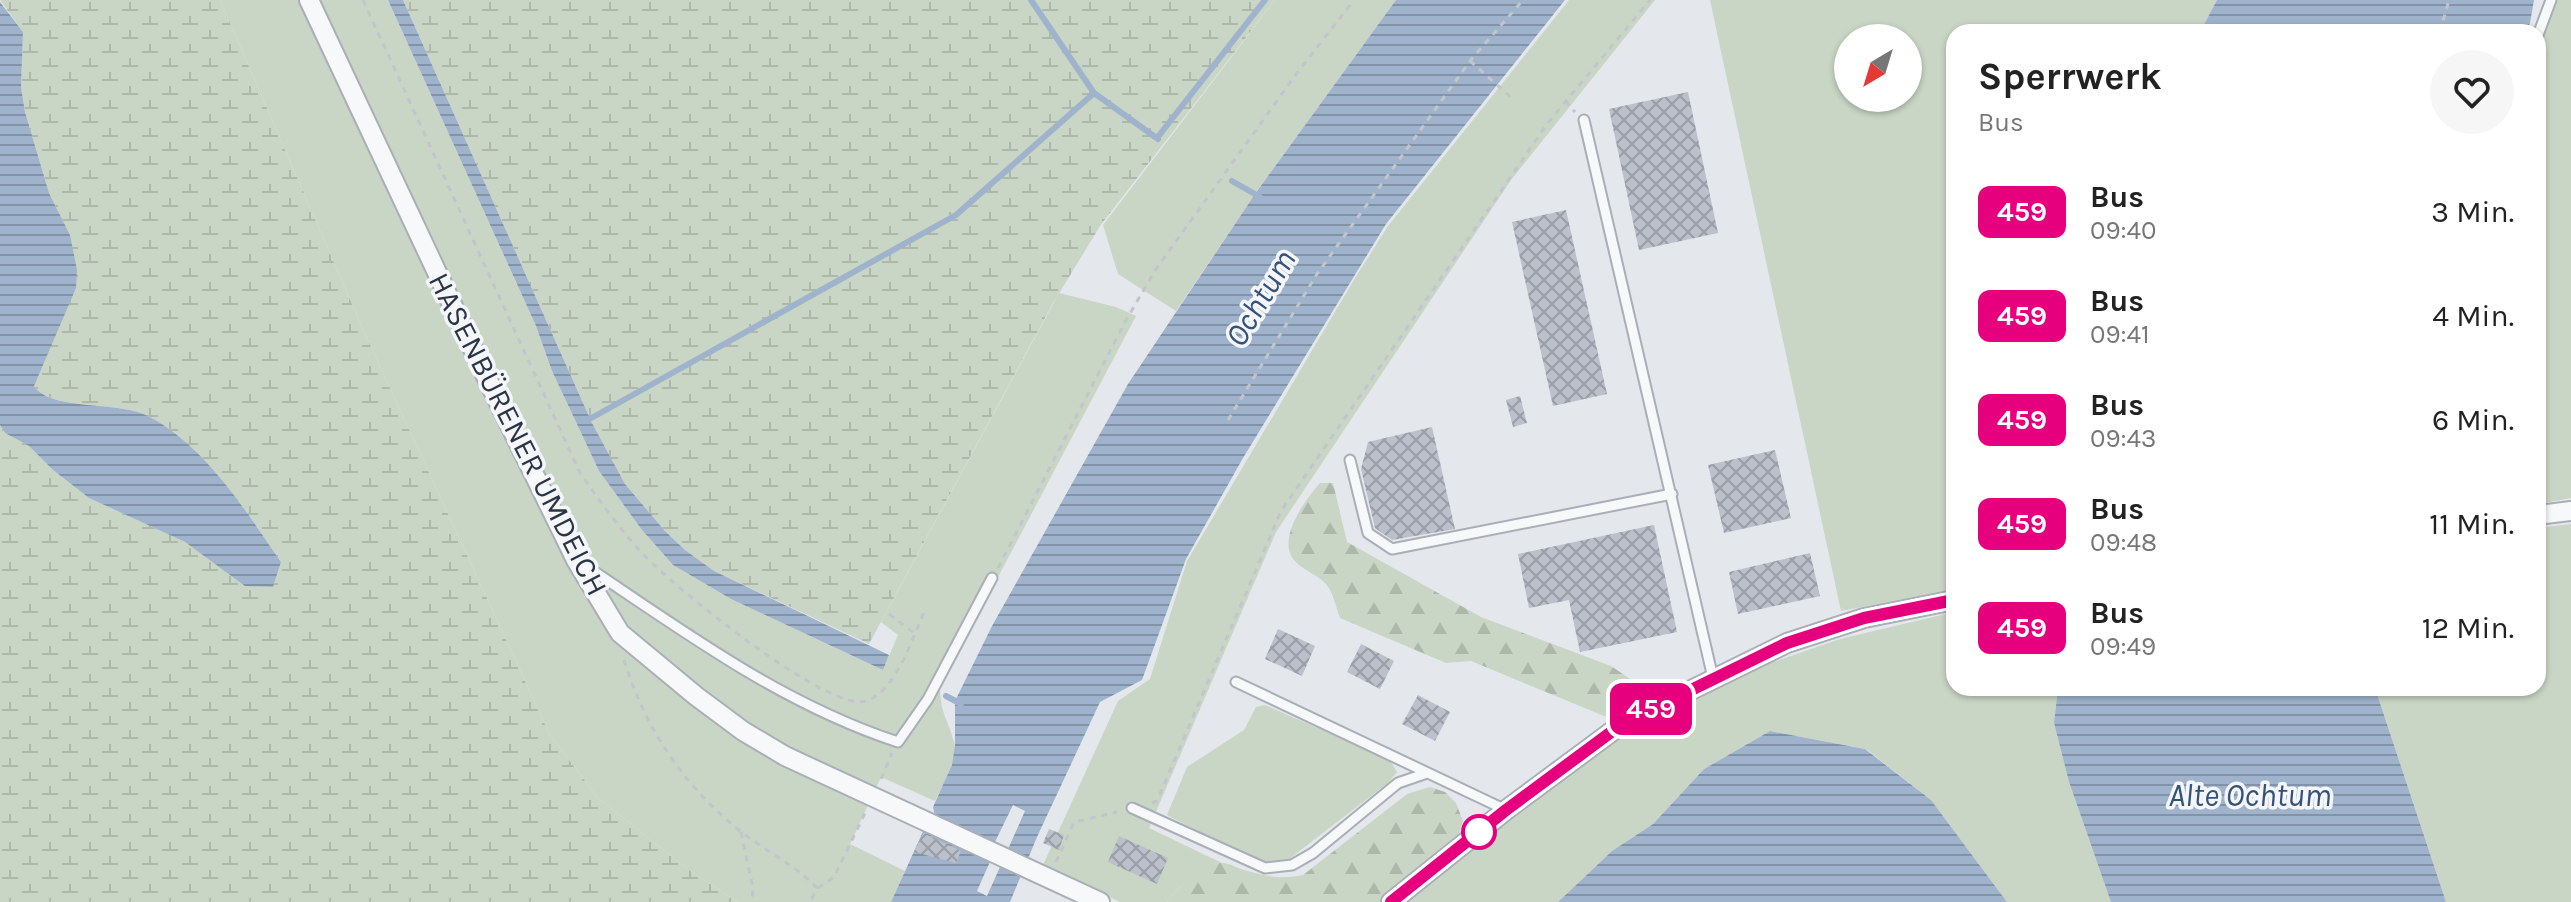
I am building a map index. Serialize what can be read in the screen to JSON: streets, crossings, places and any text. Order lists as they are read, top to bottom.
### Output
{
  "streets": {
    "street": ["HASENBÜRENER UMDEICH"]
  },
  "water": ["Ochtum", "Alte Ochtum"],
  "lines": ["bus line 459"],
  "north": "bottom left",
  "page": {
    "on_map": "459",
    "heading": ["Sperrwerk", "Bus"],
    "list": [
      {
        "mark": "459",
        "name": "Bus",
        "note": "09:40",
        "value": "3 Min."
      },
      {
        "mark": "459",
        "name": "Bus",
        "note": "09:41",
        "value": "4 Min."
      },
      {
        "mark": "459",
        "name": "Bus",
        "note": "09:43",
        "value": "6 Min."
      },
      {
        "mark": "459",
        "name": "Bus",
        "note": "09:48",
        "value": "11 Min."
      },
      {
        "mark": "459",
        "name": "Bus",
        "note": "09:49",
        "value": "12 Min."
      }
    ]
  }
}
